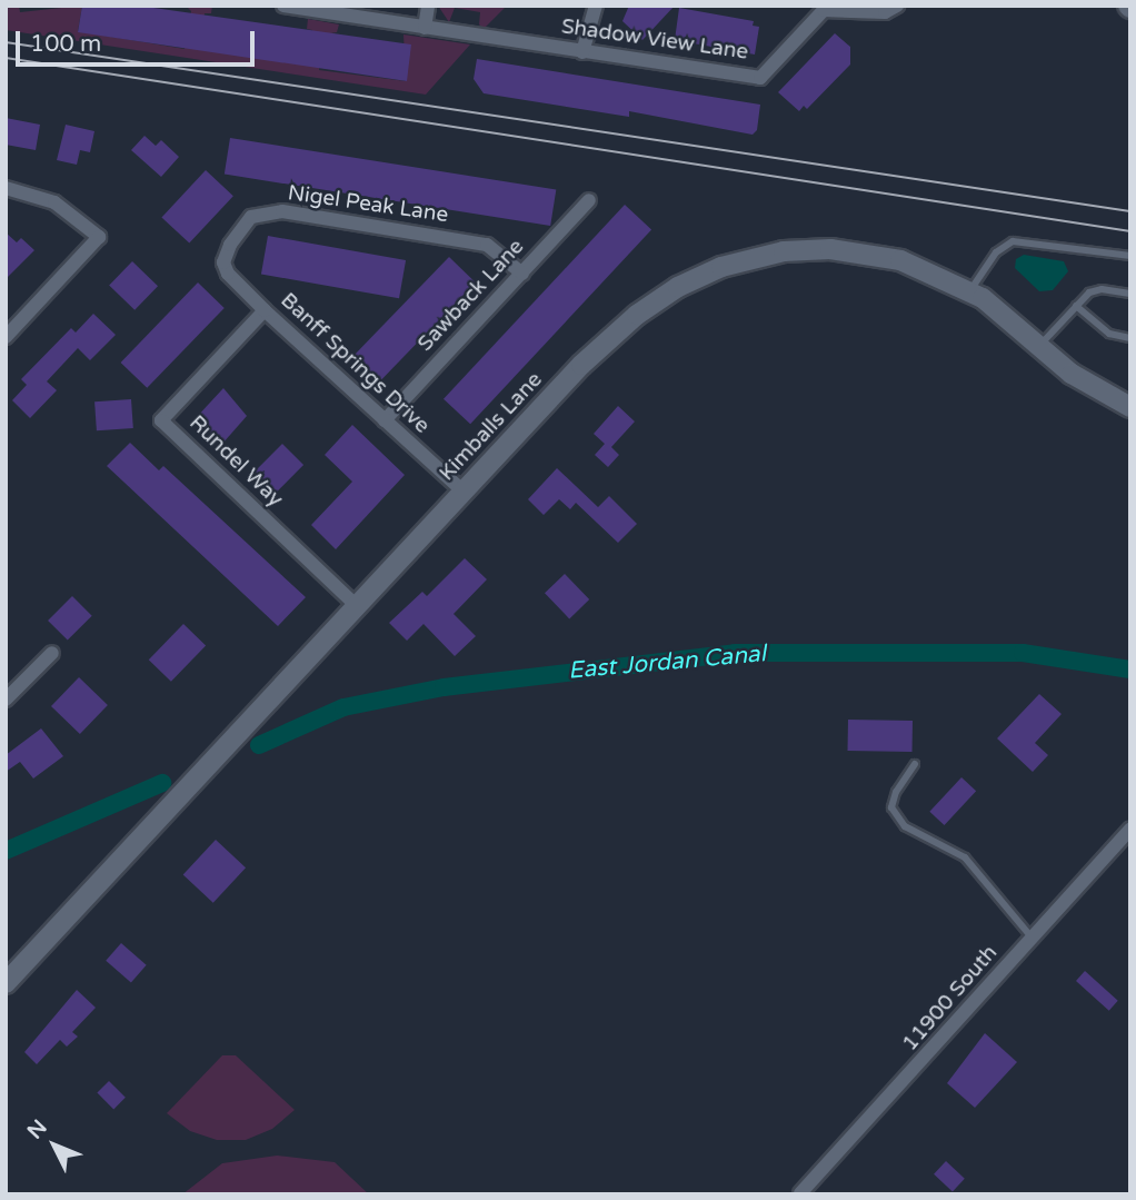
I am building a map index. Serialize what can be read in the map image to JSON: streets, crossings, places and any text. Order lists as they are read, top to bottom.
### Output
{
  "streets": {
    "street": [
      "Shadow View Lane",
      "Nigel Peak Lane",
      "Sawback Lane",
      "Banff Springs Drive",
      "Kimballs Lane",
      "Rundel Way",
      "11900 South"
    ]
  },
  "crossings": [
    ["Nigel Peak Lane", "Sawback Lane"],
    ["Nigel Peak Lane", "Banff Springs Drive"],
    ["Sawback Lane", "Banff Springs Drive"],
    ["Banff Springs Drive", "Kimballs Lane"],
    ["Banff Springs Drive", "Rundel Way"],
    ["Kimballs Lane", "Rundel Way"]
  ],
  "water": ["East Jordan Canal"],
  "scale_bar": "100 m",
  "north": "top left"
}
